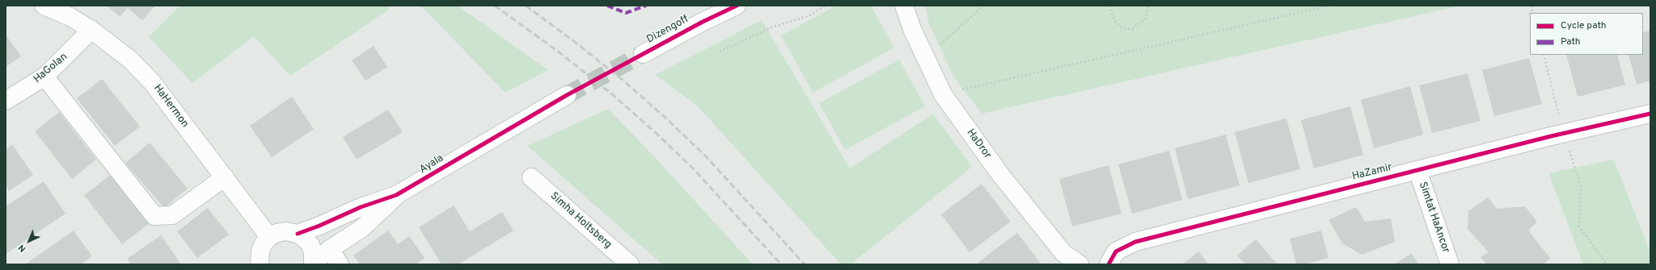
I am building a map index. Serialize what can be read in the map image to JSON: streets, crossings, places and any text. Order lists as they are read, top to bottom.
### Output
{
  "streets": {
    "street": [
      "Dizengoff",
      "HaGolan",
      "HaHermon",
      "HaDror",
      "Ayala",
      "HaZamir",
      "Simtat HaAncor",
      "Simha Holtsberg"
    ]
  },
  "crossings": [
    ["HaGolan", "HaHermon"],
    ["HaZamir", "Simtat HaAncor"]
  ],
  "legend": ["Cycle path", "Path"],
  "north": "bottom left"
}
